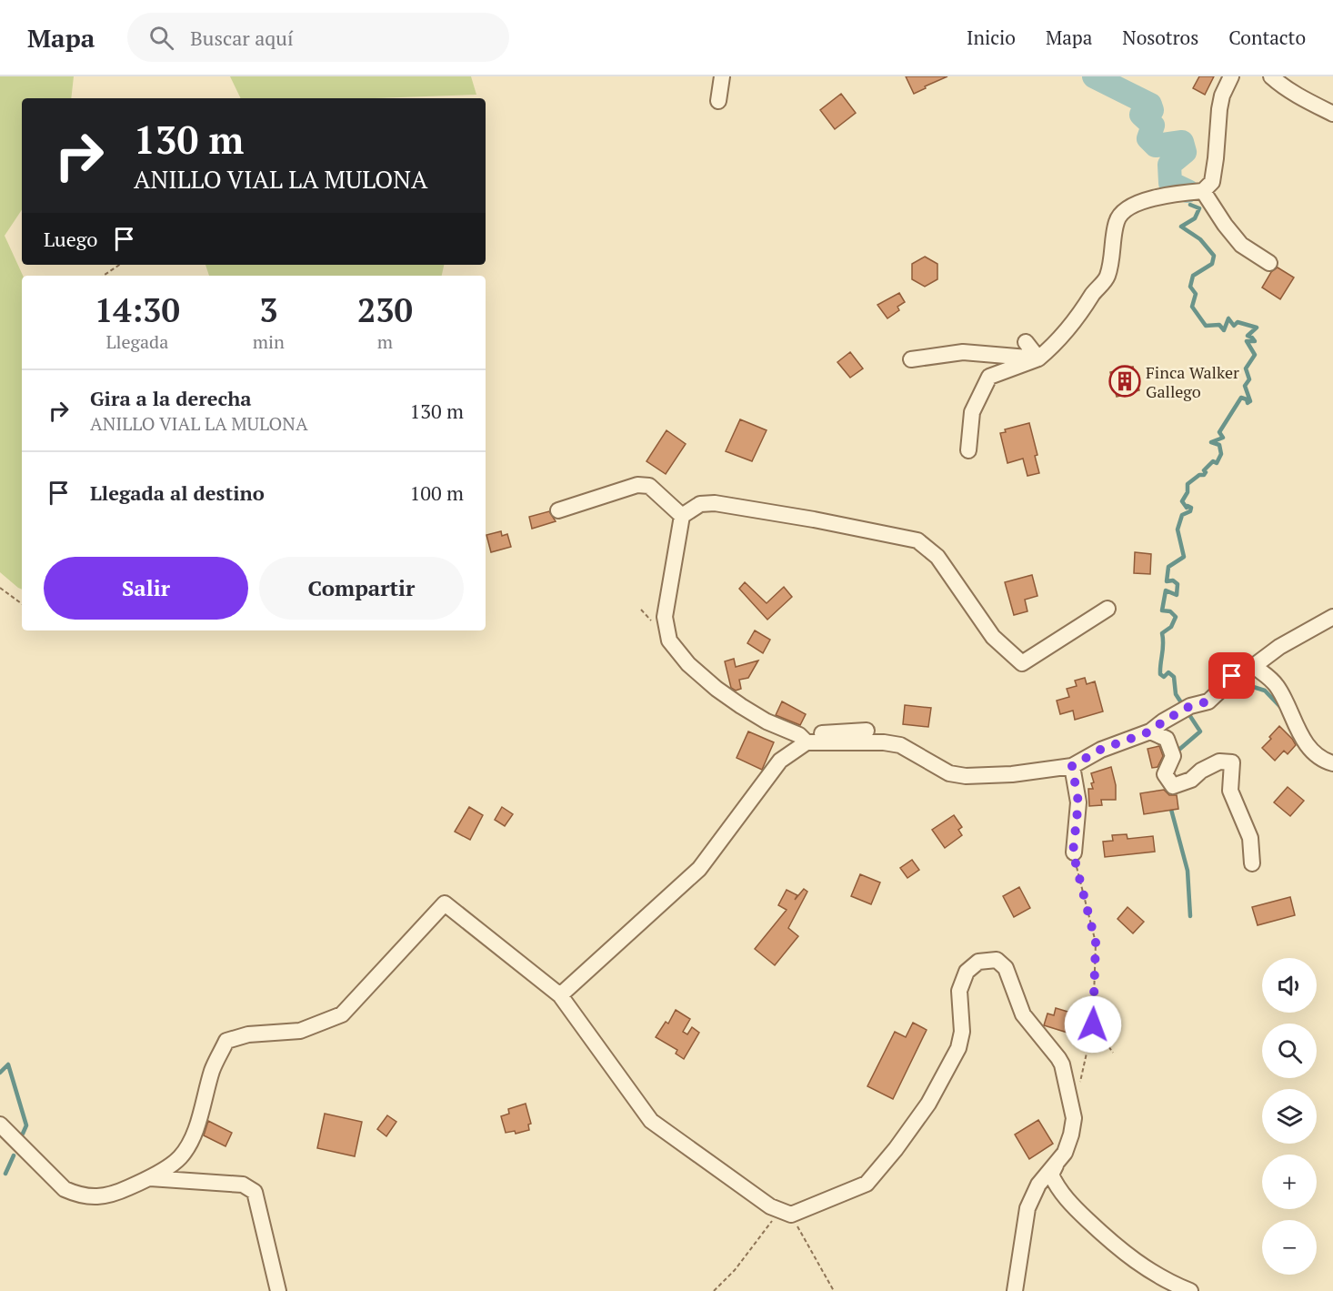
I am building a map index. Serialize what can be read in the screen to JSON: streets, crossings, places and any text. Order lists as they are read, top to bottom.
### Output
{
  "places": {
    "building": ["Finca Walker Gallego"]
  },
  "page": {
    "header": "Mapa",
    "search": "Buscar aquí",
    "nav": [
      "Inicio",
      "Mapa",
      "Nosotros",
      "Contacto"
    ],
    "turn": ["130 m", "ANILLO VIAL LA MULONA"],
    "then": "Luego",
    "eta": [
      "14:30",
      "Llegada",
      "3",
      "min",
      "230",
      "m"
    ],
    "list": [
      {
        "name": "Gira a la derecha",
        "note": "ANILLO VIAL LA MULONA",
        "value": "130 m"
      },
      {
        "name": "Llegada al destino",
        "value": "100 m"
      }
    ],
    "buttons": ["Salir", "Compartir"],
    "map_buttons": ["+", "−"]
  }
}
